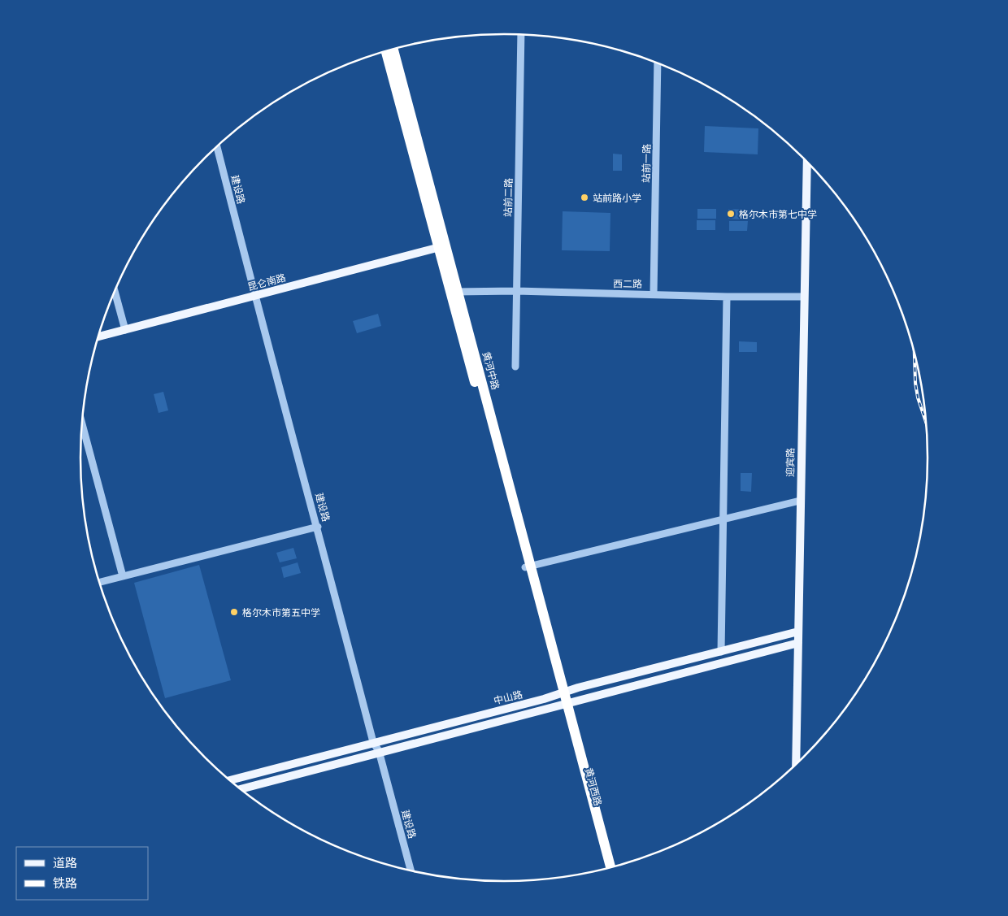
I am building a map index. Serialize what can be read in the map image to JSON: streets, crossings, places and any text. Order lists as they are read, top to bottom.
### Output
{
  "streets": {
    "highway": ["黄河中路", "黄河西路"],
    "main road": ["昆仑南路", "迎宾路", "中山路"],
    "street": [
      "站前一路",
      "建设路",
      "站前二路",
      "西二路"
    ]
  },
  "crossings": [
    ["站前一路", "西二路"],
    ["建设路", "昆仑南路"],
    ["建设路", "中山路"],
    ["站前二路", "西二路"],
    ["昆仑南路", "黄河中路"],
    ["西二路", "黄河中路"],
    ["西二路", "迎宾路"],
    ["黄河中路", "中山路"],
    ["黄河中路", "黄河西路"],
    ["迎宾路", "中山路"],
    ["中山路", "黄河西路"]
  ],
  "places": ["站前路小学", "格尔木市第七中学", "格尔木市第五中学"],
  "legend": ["道路", "铁路"]
}
